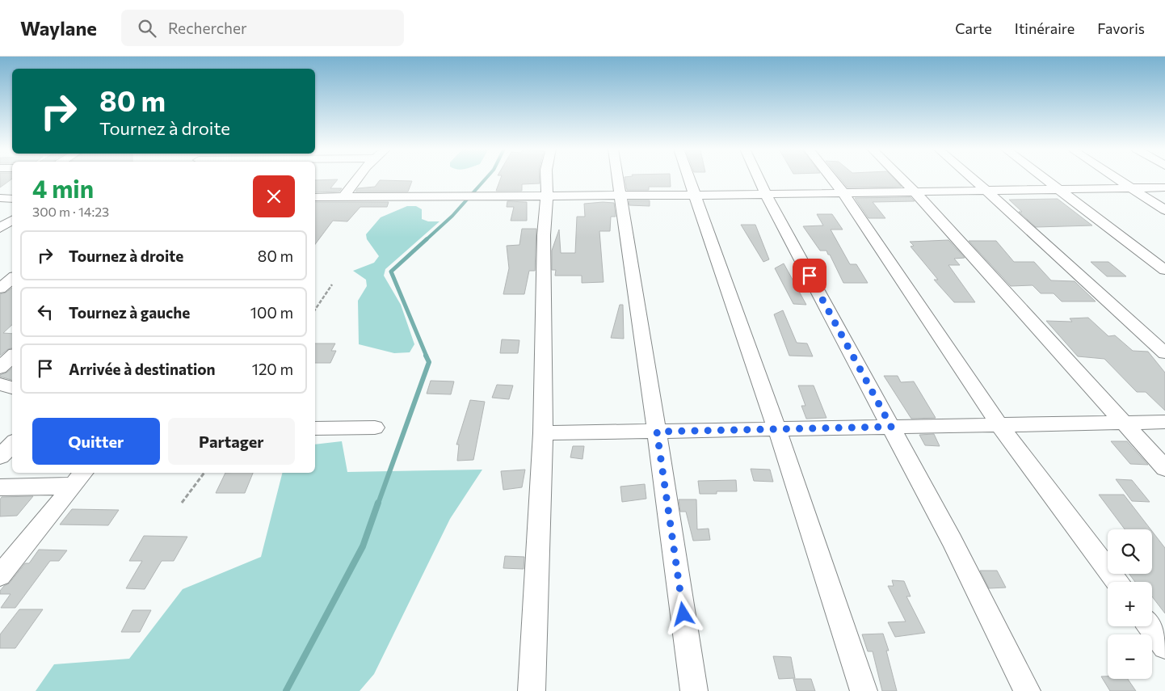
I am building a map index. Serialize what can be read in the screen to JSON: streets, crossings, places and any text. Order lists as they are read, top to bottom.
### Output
{
  "page": {
    "header": "Waylane",
    "search": "Rechercher",
    "nav": ["Carte", "Itinéraire", "Favoris"],
    "turn": ["80 m", "Tournez à droite"],
    "heading": ["4 min", "300 m · 14:23"],
    "list": [
      {
        "name": "Tournez à droite",
        "value": "80 m"
      },
      {
        "name": "Tournez à gauche",
        "value": "100 m"
      },
      {
        "name": "Arrivée à destination",
        "value": "120 m"
      }
    ],
    "buttons": ["Quitter", "Partager"],
    "map_buttons": ["+", "−"]
  }
}
